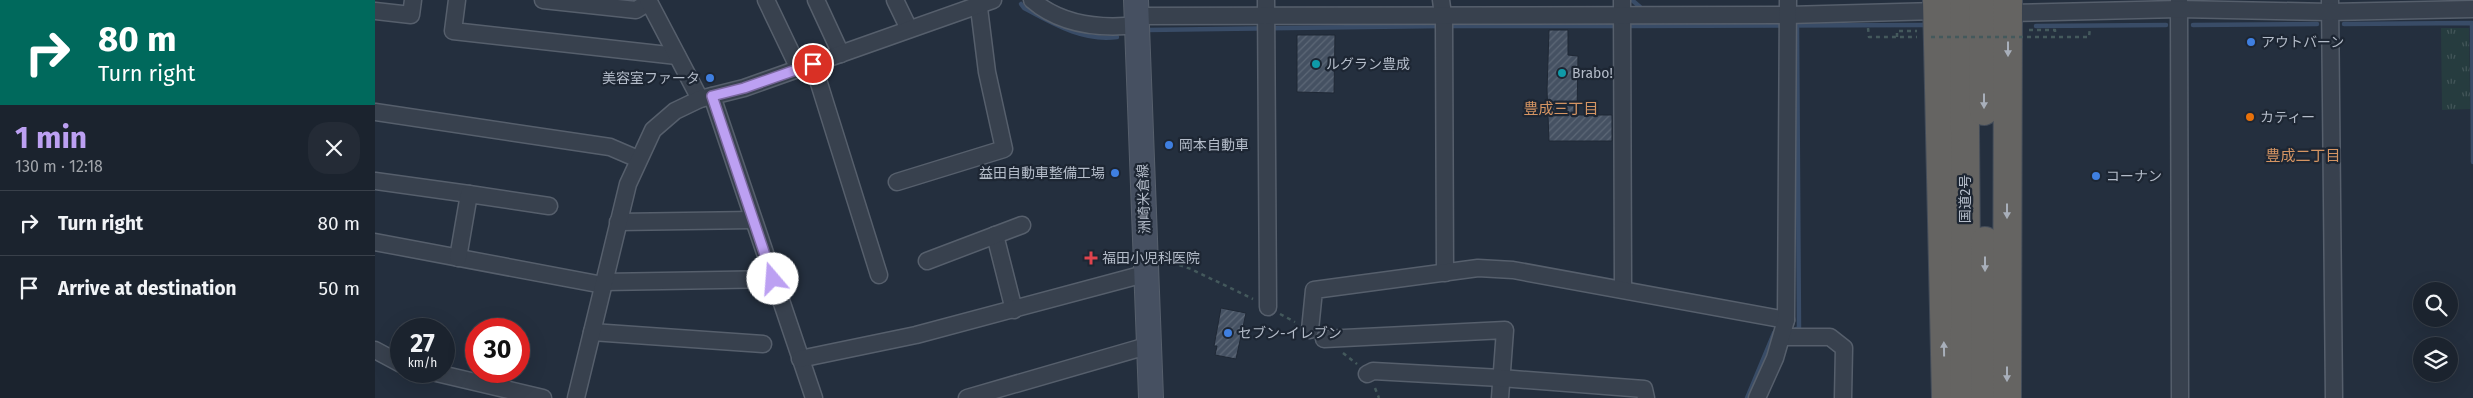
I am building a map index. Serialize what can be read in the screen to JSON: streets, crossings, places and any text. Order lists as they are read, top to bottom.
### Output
{
  "streets": {
    "highway": ["国道2号"],
    "main road": ["洲崎米倉線"]
  },
  "districts": ["豊成三丁目", "豊成二丁目"],
  "places": {
    "other": [
      "アウトバーン",
      "ルグラン豊成",
      "Brabo!",
      "美容室ファータ",
      "カティー",
      "岡本自動車",
      "益田自動車整備工場",
      "コーナン",
      "セブン-イレブン"
    ],
    "health": ["福田小児科医院"]
  },
  "page": {
    "turn": ["80 m", "Turn right"],
    "heading": ["1 min", "130 m · 12:18"],
    "list": [
      {
        "name": "Turn right",
        "value": "80 m"
      },
      {
        "name": "Arrive at destination",
        "value": "50 m"
      }
    ],
    "speed": "27 km/h",
    "limit": "30"
  }
}
